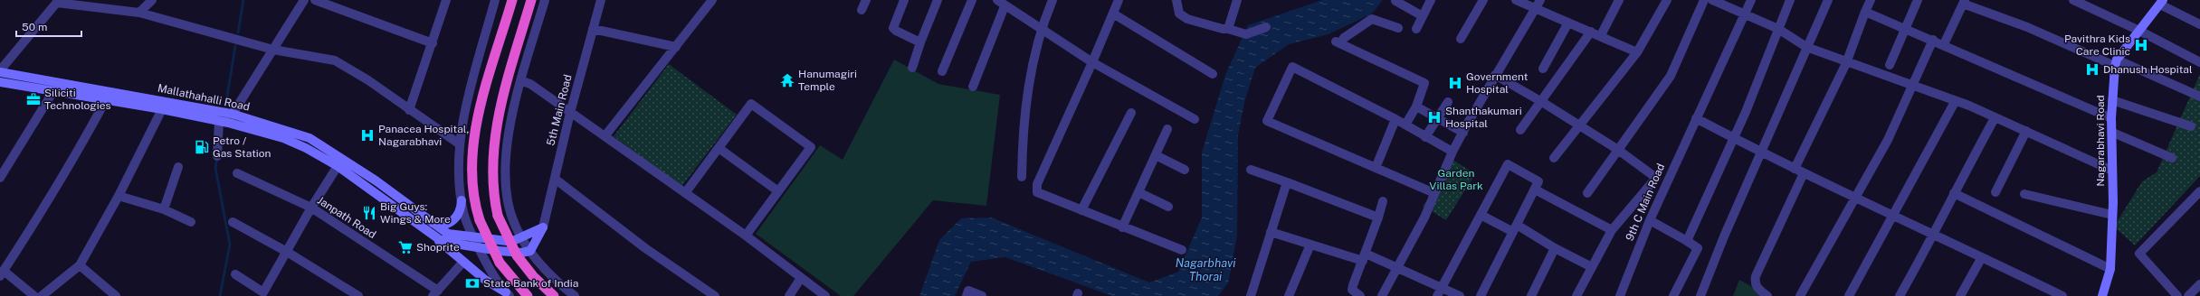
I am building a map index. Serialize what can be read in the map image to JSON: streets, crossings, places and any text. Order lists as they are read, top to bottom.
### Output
{
  "streets": {
    "main road": ["Mallathahalli Road", "Nagarabhavi Road"],
    "street": ["5th Main Road", "9th C Main Road", "Janpath Road"]
  },
  "crossings": [
    ["Mallathahalli Road", "5th Main Road"]
  ],
  "water": ["Nagarbhavi Thorai"],
  "parks": ["Garden Villas Park"],
  "places": {
    "hospital": [
      "Pavithra Kids Care Clinic",
      "Dhanush Hospital",
      "Government Hospital",
      "Shanthakumari Hospital",
      "Panacea Hospital, Nagarabhavi"
    ],
    "temple": ["Hanumagiri Temple"],
    "office": ["Siliciti Technologies"],
    "fuel station": ["Petro / Gas Station"],
    "restaurant": ["Big Guys: Wings & More"],
    "supermarket": ["Shoprite"],
    "bank": ["State Bank of India"]
  },
  "scale_bar": "50 m"
}
